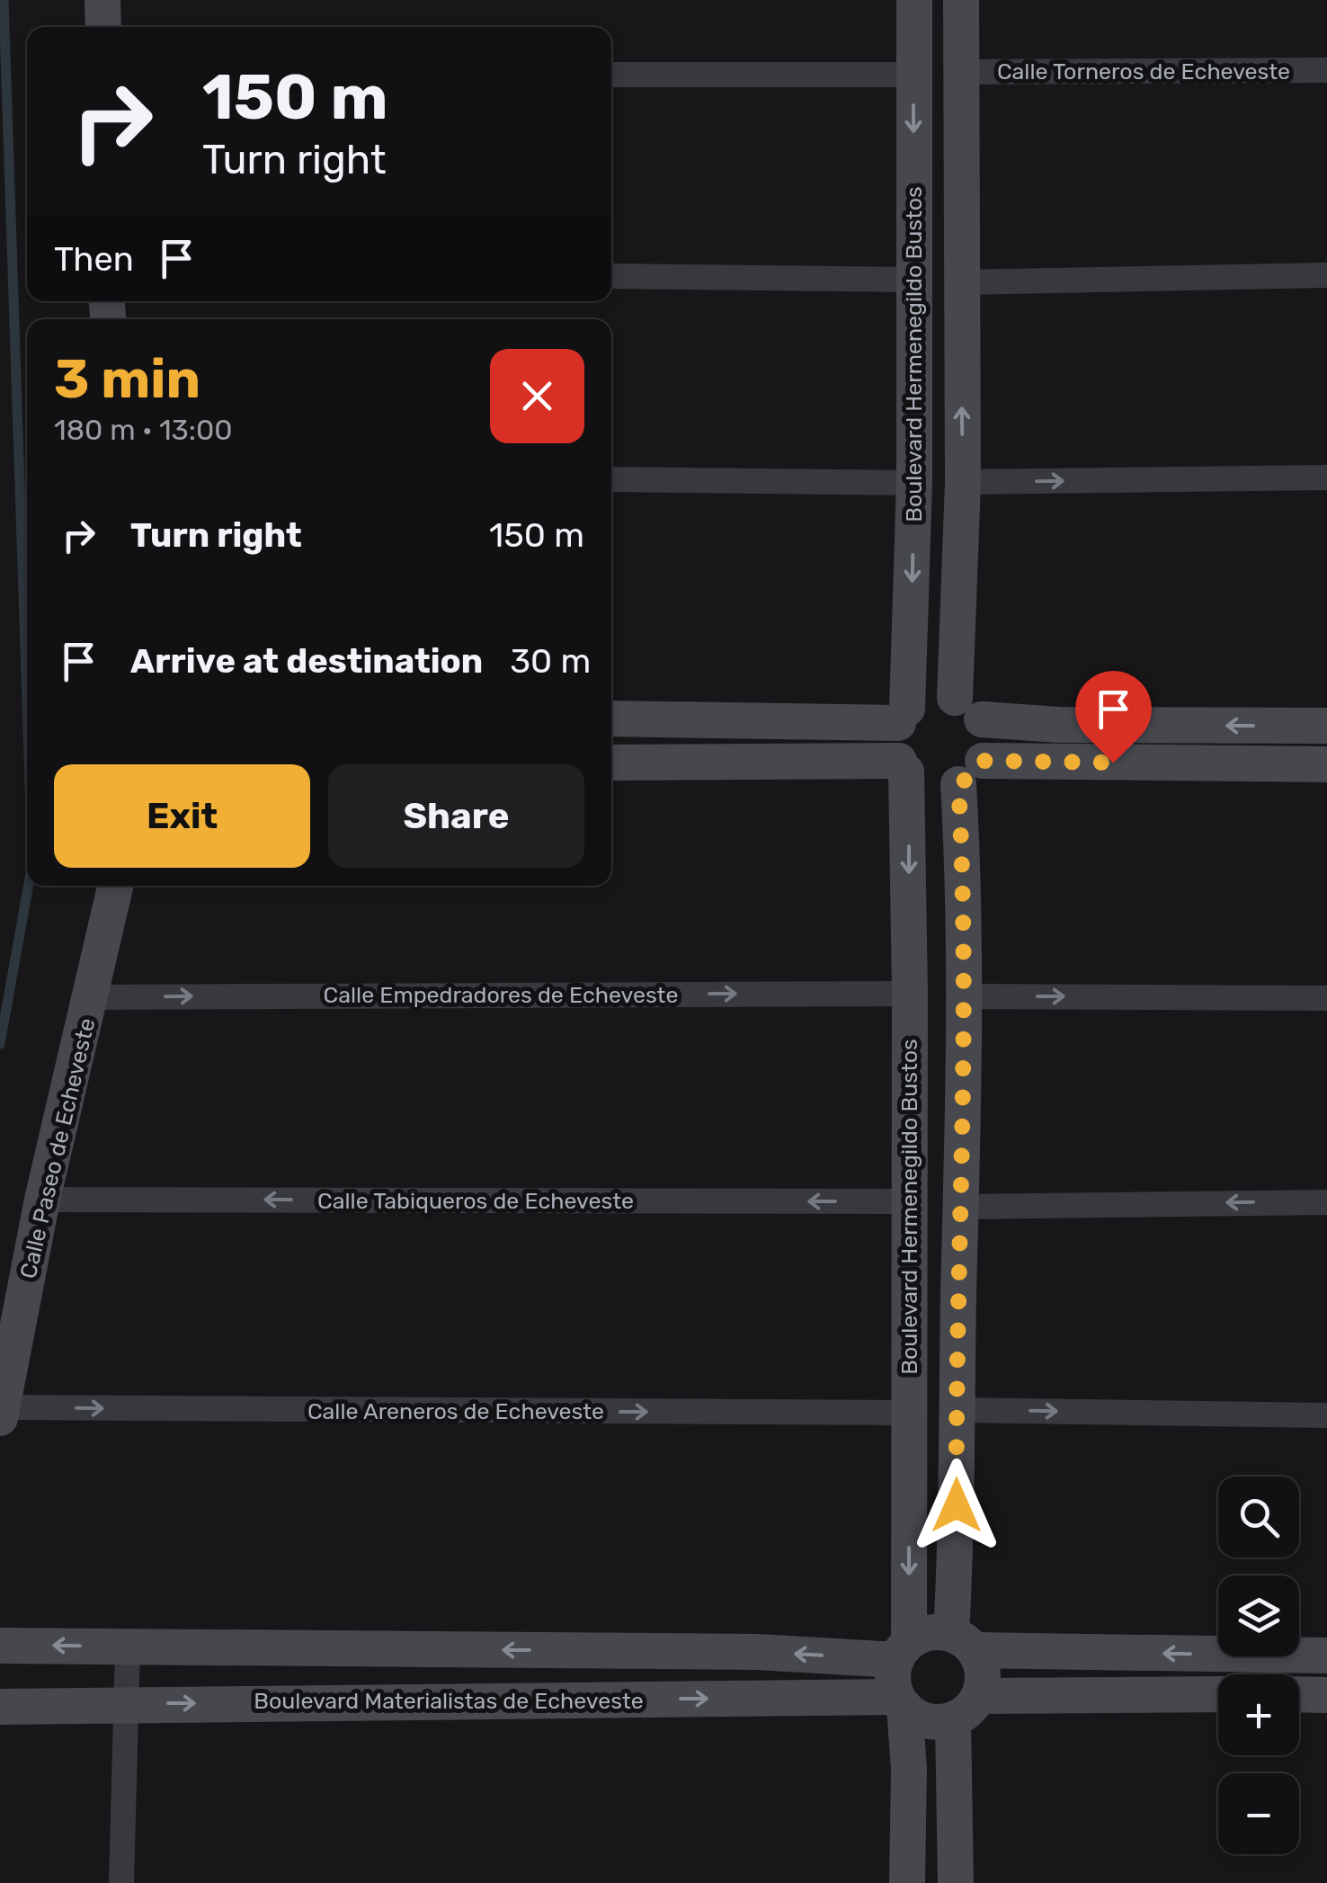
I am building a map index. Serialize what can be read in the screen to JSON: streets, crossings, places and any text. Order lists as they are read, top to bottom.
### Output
{
  "streets": {
    "street": [
      "Calle Torneros de Echeveste",
      "Boulevard Hermenegildo Bustos",
      "Calle Empedradores de Echeveste",
      "Calle Paseo de Echeveste",
      "Calle Tabiqueros de Echeveste",
      "Calle Areneros de Echeveste",
      "Boulevard Materialistas de Echeveste"
    ]
  },
  "crossings": [
    ["Calle Torneros de Echeveste", "Boulevard Hermenegildo Bustos"],
    ["Boulevard Hermenegildo Bustos", "Calle Empedradores de Echeveste"],
    ["Boulevard Hermenegildo Bustos", "Calle Tabiqueros de Echeveste"],
    ["Boulevard Hermenegildo Bustos", "Calle Areneros de Echeveste"],
    ["Boulevard Hermenegildo Bustos", "Boulevard Materialistas de Echeveste"],
    ["Calle Empedradores de Echeveste", "Calle Paseo de Echeveste"],
    ["Calle Paseo de Echeveste", "Calle Tabiqueros de Echeveste"],
    ["Calle Paseo de Echeveste", "Calle Areneros de Echeveste"]
  ],
  "one_way": ["Calle Empedradores de Echeveste", "Calle Tabiqueros de Echeveste", "Calle Areneros de Echeveste"],
  "page": {
    "turn": ["150 m", "Turn right"],
    "then": "Then",
    "heading": ["3 min", "180 m · 13:00"],
    "list": [
      {
        "name": "Turn right",
        "value": "150 m"
      },
      {
        "name": "Arrive at destination",
        "value": "30 m"
      }
    ],
    "buttons": ["Exit", "Share"],
    "map_buttons": ["+", "−"]
  }
}
